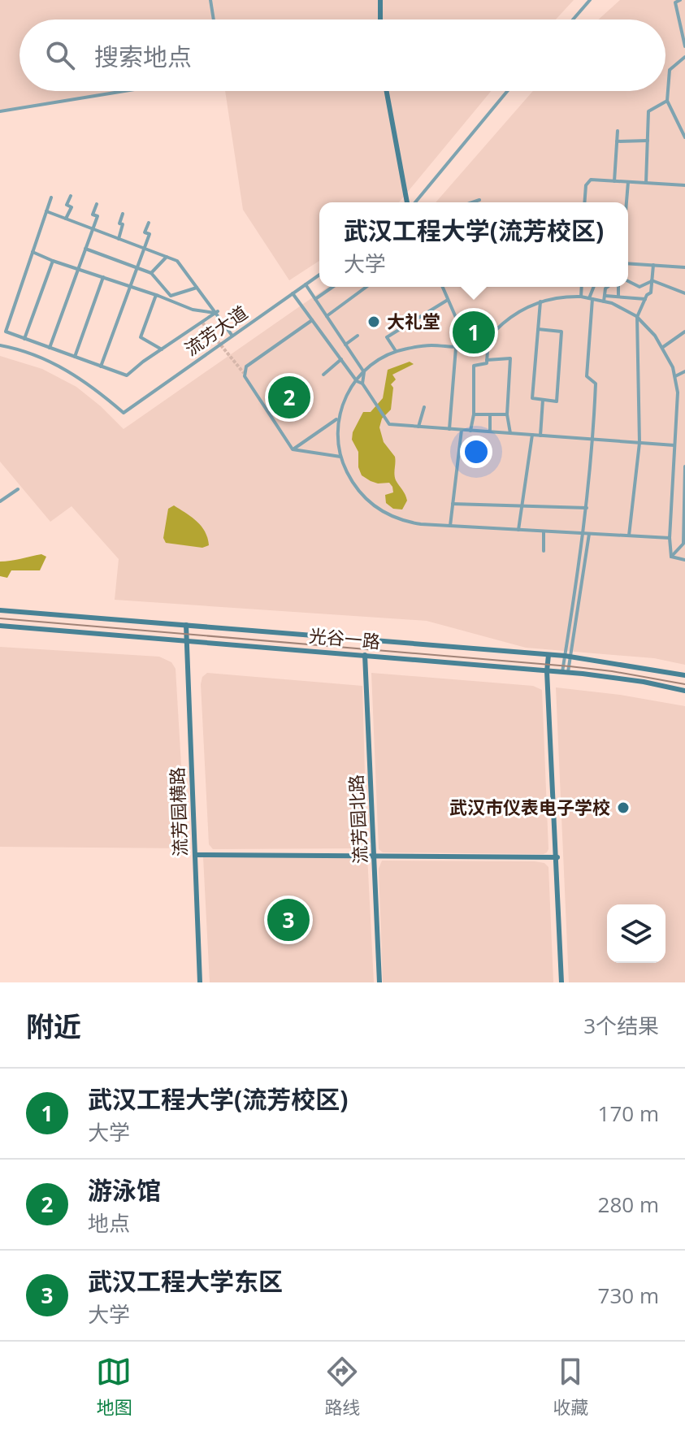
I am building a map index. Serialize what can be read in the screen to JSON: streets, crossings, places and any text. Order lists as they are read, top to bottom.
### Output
{
  "streets": {
    "street": [
      "流芳大道",
      "光谷一路",
      "流芳园横路",
      "流芳园北路"
    ]
  },
  "crossings": [
    ["光谷一路", "流芳园横路"],
    ["光谷一路", "流芳园北路"]
  ],
  "places": ["大礼堂", "武汉市仪表电子学校"],
  "page": {
    "search": "搜索地点",
    "popup": ["武汉工程大学(流芳校区)", "大学"],
    "pins": ["1", "2", "3"],
    "heading": ["附近", "3个结果"],
    "list": [
      {
        "mark": "1",
        "name": "武汉工程大学(流芳校区)",
        "note": "大学",
        "value": "170 m"
      },
      {
        "mark": "2",
        "name": "游泳馆",
        "note": "地点",
        "value": "280 m"
      },
      {
        "mark": "3",
        "name": "武汉工程大学东区",
        "note": "大学",
        "value": "730 m"
      }
    ],
    "nav": ["地图", "路线", "收藏"]
  }
}
